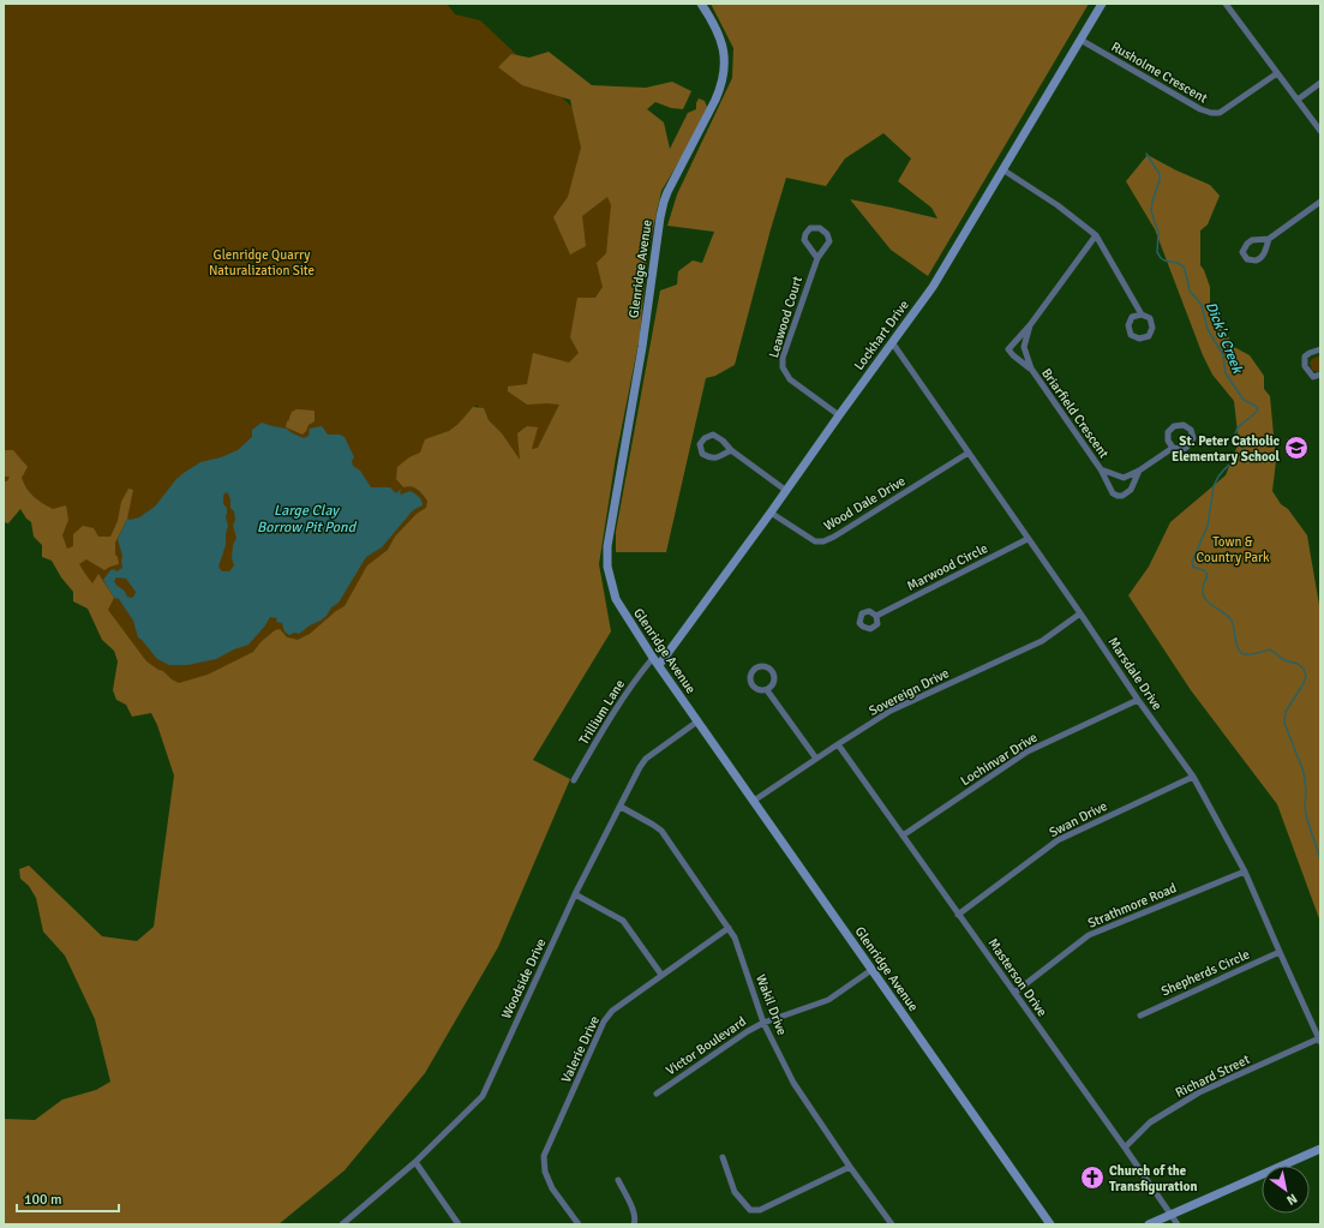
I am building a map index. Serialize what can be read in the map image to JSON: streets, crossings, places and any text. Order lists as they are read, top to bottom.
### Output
{
  "streets": {
    "main road": ["Glenridge Avenue", "Lockhart Drive"],
    "street": [
      "Rusholme Crescent",
      "Leawood Court",
      "Briarfield Crescent",
      "Wood Dale Drive",
      "Marwood Circle",
      "Marsdale Drive",
      "Sovereign Drive",
      "Trillium Lane",
      "Lochinvar Drive",
      "Swan Drive",
      "Strathmore Road",
      "Shepherds Circle",
      "Masterson Drive",
      "Woodside Drive",
      "Wakil Drive",
      "Victor Boulevard",
      "Valerie Drive",
      "Richard Street"
    ]
  },
  "crossings": [
    ["Rusholme Crescent", "Lockhart Drive"],
    ["Glenridge Avenue", "Lockhart Drive"],
    ["Glenridge Avenue", "Sovereign Drive"],
    ["Glenridge Avenue", "Trillium Lane"],
    ["Glenridge Avenue", "Woodside Drive"],
    ["Glenridge Avenue", "Victor Boulevard"],
    ["Leawood Court", "Lockhart Drive"],
    ["Lockhart Drive", "Wood Dale Drive"],
    ["Lockhart Drive", "Marsdale Drive"],
    ["Wood Dale Drive", "Marsdale Drive"],
    ["Marwood Circle", "Marsdale Drive"],
    ["Marsdale Drive", "Sovereign Drive"],
    ["Marsdale Drive", "Lochinvar Drive"],
    ["Marsdale Drive", "Swan Drive"],
    ["Marsdale Drive", "Strathmore Road"],
    ["Marsdale Drive", "Shepherds Circle"],
    ["Marsdale Drive", "Richard Street"],
    ["Sovereign Drive", "Masterson Drive"],
    ["Lochinvar Drive", "Masterson Drive"],
    ["Swan Drive", "Masterson Drive"],
    ["Strathmore Road", "Masterson Drive"],
    ["Masterson Drive", "Richard Street"],
    ["Woodside Drive", "Wakil Drive"],
    ["Wakil Drive", "Victor Boulevard"],
    ["Wakil Drive", "Valerie Drive"]
  ],
  "water": ["Dick's Creek", "Large Clay Borrow Pit Pond"],
  "parks": ["Glenridge Quarry Naturalization Site", "Town & Country Park"],
  "places": {
    "school or university": ["St. Peter Catholic Elementary School"],
    "church": ["Church of the Transfiguration"]
  },
  "scale_bar": "100 m",
  "north": "bottom right"
}
